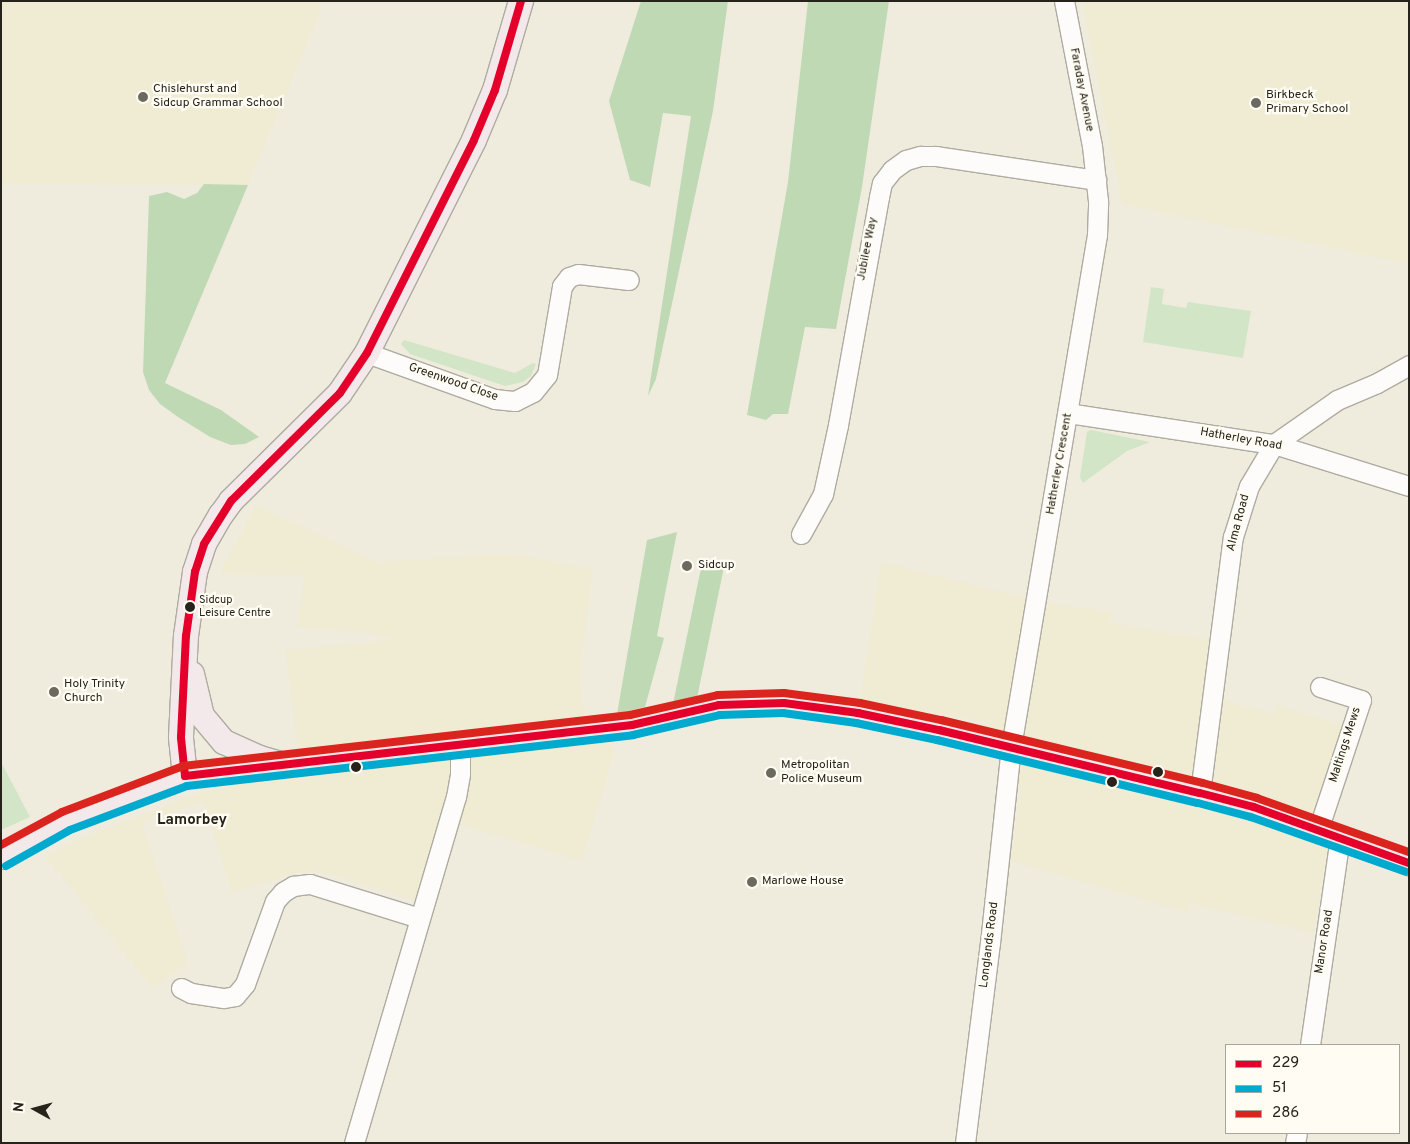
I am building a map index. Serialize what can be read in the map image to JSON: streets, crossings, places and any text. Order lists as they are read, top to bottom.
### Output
{
  "streets": {
    "street": [
      "Faraday Avenue",
      "Jubilee Way",
      "Greenwood Close",
      "Hatherley Road",
      "Hatherley Crescent",
      "Alma Road",
      "Maltings Mews",
      "Manor Road",
      "Longlands Road"
    ]
  },
  "crossings": [
    ["Faraday Avenue", "Jubilee Way"],
    ["Faraday Avenue", "Hatherley Crescent"],
    ["Jubilee Way", "Hatherley Crescent"],
    ["Hatherley Road", "Hatherley Crescent"],
    ["Hatherley Road", "Alma Road"],
    ["Hatherley Crescent", "Longlands Road"],
    ["Maltings Mews", "Manor Road"]
  ],
  "districts": ["Lamorbey"],
  "places": [
    "Chislehurst and Sidcup Grammar School",
    "Birkbeck Primary School",
    "Sidcup",
    "Sidcup Leisure Centre",
    "Holy Trinity Church",
    "Metropolitan Police Museum",
    "Marlowe House"
  ],
  "lines": ["transit line 229", "transit line 286", "transit line 51"],
  "legend": ["229", "51", "286"],
  "north": "left"
}
